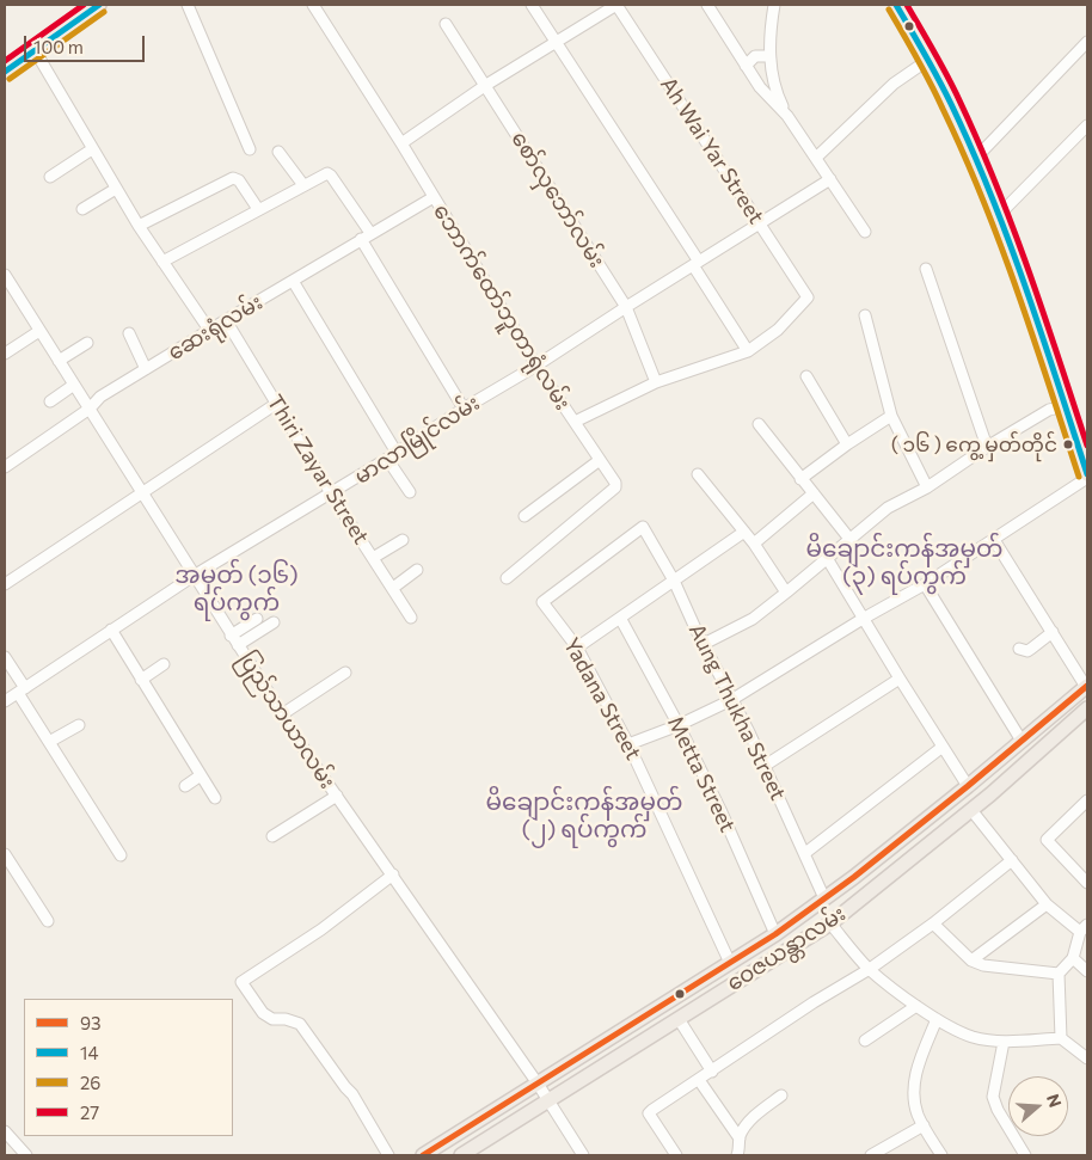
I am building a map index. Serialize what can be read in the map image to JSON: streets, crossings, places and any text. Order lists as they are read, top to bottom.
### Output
{
  "streets": {
    "main road": ["ဝေဇယန္တာလမ်း"],
    "street": [
      "Ah Wai Yar Street",
      "စော်လှဘော်လမ်း",
      "ဘောက်ထော်ဘူတာရုံလမ်း",
      "ဆေးရုံလမ်း",
      "မာလာမြိုင်လမ်း",
      "Thiri Zayar Street",
      "Yadana Street",
      "Aung Thukha Street",
      "ပြည်သာယာလမ်း",
      "Metta Street"
    ]
  },
  "crossings": [
    ["Ah Wai Yar Street", "မာလာမြိုင်လမ်း"],
    ["စော်လှဘော်လမ်း", "မာလာမြိုင်လမ်း"],
    ["ဘောက်ထော်ဘူတာရုံလမ်း", "ဆေးရုံလမ်း"],
    ["ဘောက်ထော်ဘူတာရုံလမ်း", "မာလာမြိုင်လမ်း"],
    ["ဆေးရုံလမ်း", "Thiri Zayar Street"],
    ["ဆေးရုံလမ်း", "ပြည်သာယာလမ်း"],
    ["မာလာမြိုင်လမ်း", "Thiri Zayar Street"],
    ["မာလာမြိုင်လမ်း", "ပြည်သာယာလမ်း"],
    ["Yadana Street", "Aung Thukha Street"],
    ["Yadana Street", "ဝေဇယန္တာလမ်း"],
    ["Aung Thukha Street", "ဝေဇယန္တာလမ်း"],
    ["ပြည်သာယာလမ်း", "ဝေဇယန္တာလမ်း"],
    ["Metta Street", "ဝေဇယန္တာလမ်း"]
  ],
  "districts": ["မိချောင်းကန်အမှတ် (၃) ရပ်ကွက်", "အမှတ် (၁၆) ရပ်ကွက်", "မိချောင်းကန်အမှတ် (၂) ရပ်ကွက်"],
  "places": ["( ၁၆ ) ကွေ့ မှတ်တိုင်"],
  "lines": [
    "transit line 14",
    "transit line 27",
    "transit line 26",
    "transit line 93"
  ],
  "legend": [
    "93",
    "14",
    "26",
    "27"
  ],
  "scale_bar": "100 m",
  "north": "right"
}
